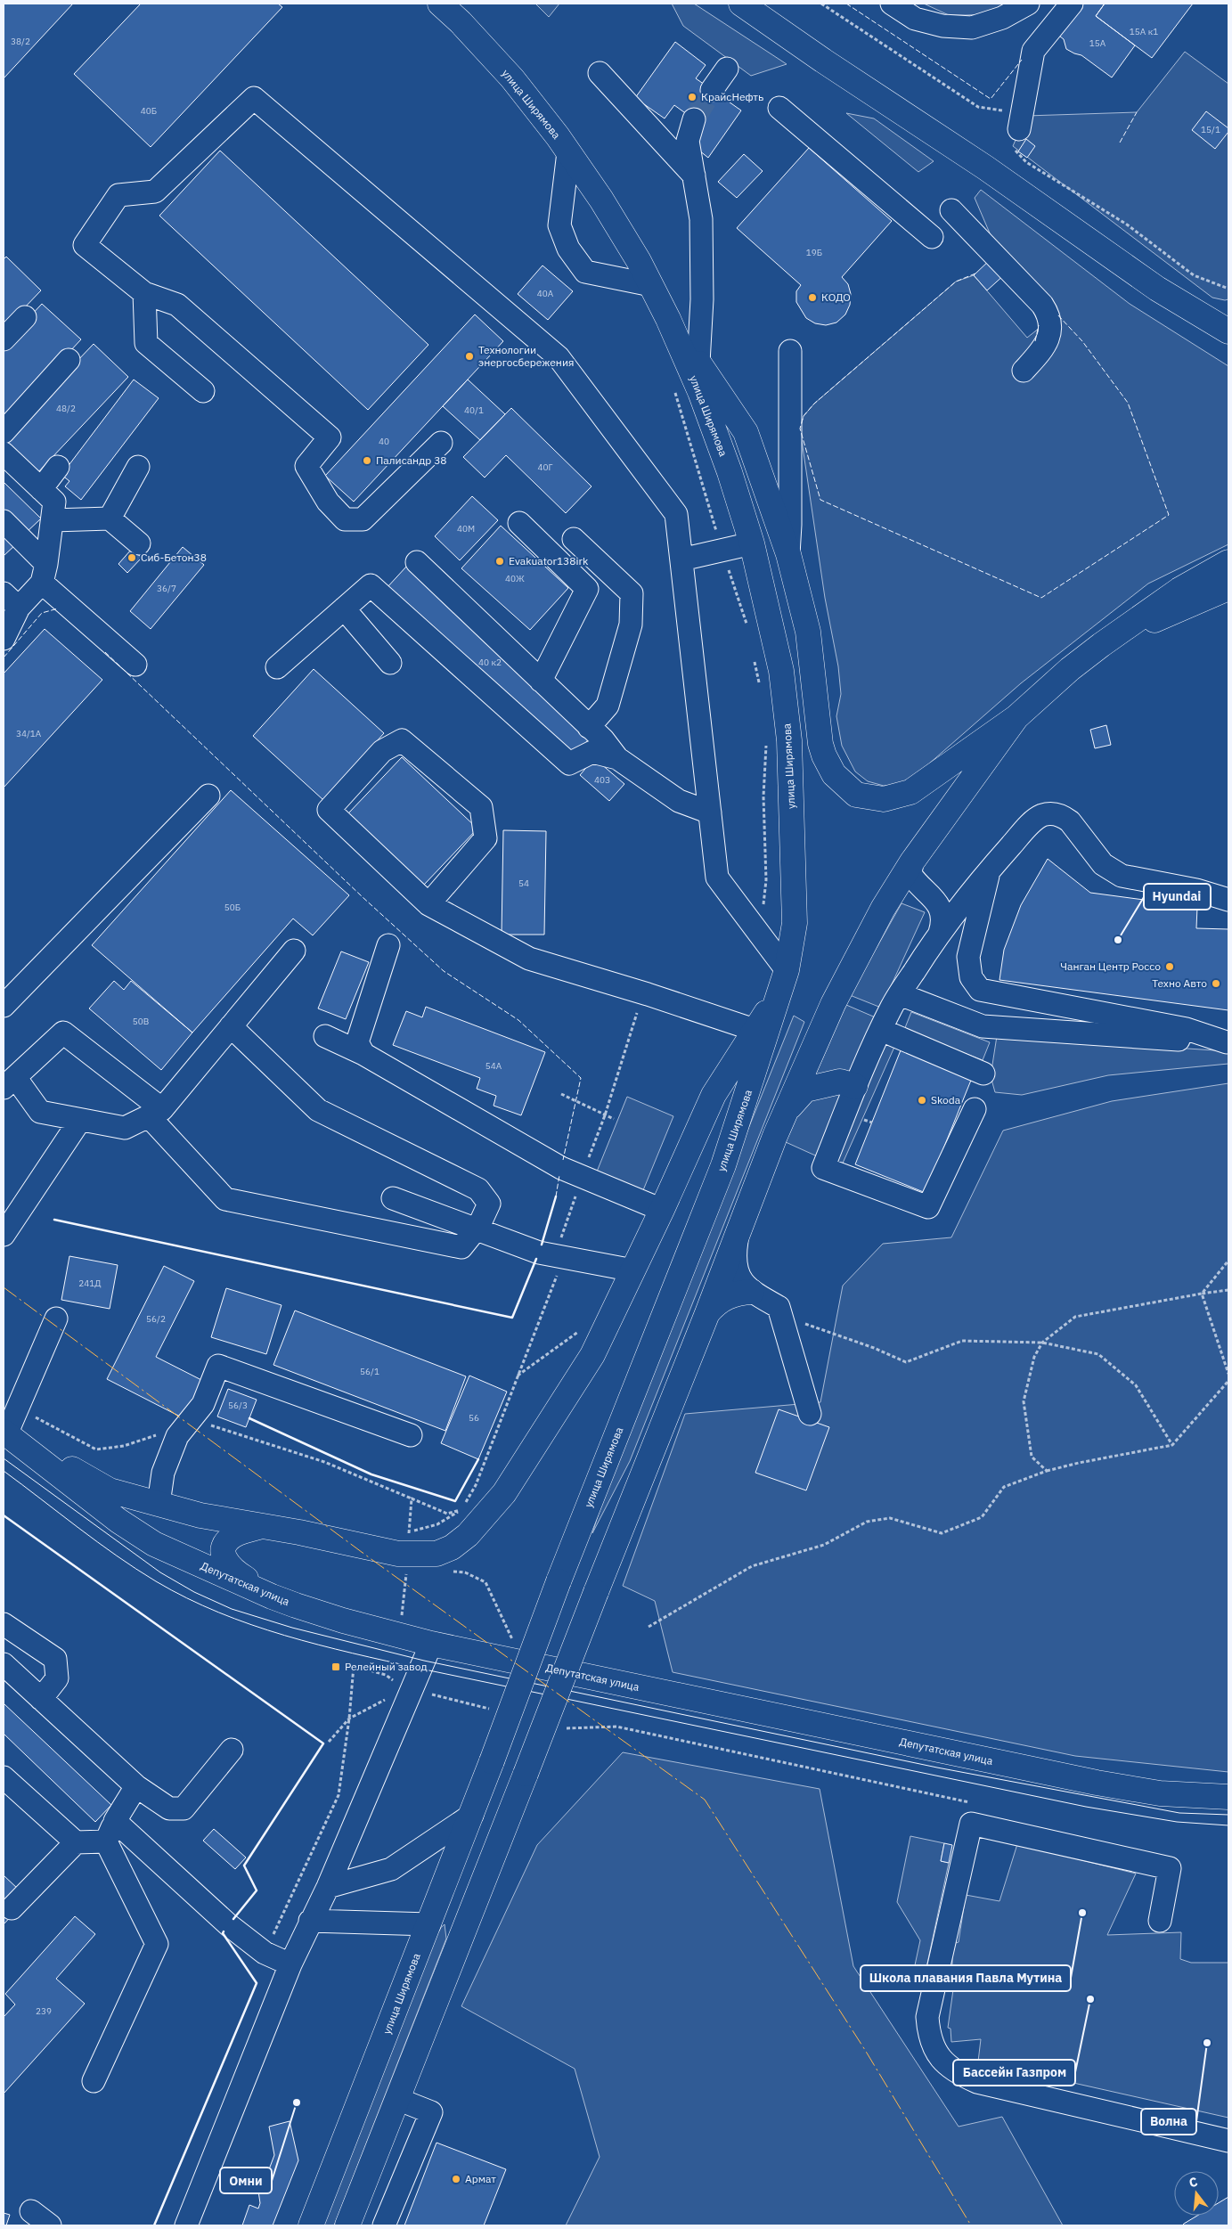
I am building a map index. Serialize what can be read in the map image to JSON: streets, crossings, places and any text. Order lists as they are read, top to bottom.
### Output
{
  "streets": {
    "main road": ["улица Ширямова", "Депутатская улица"]
  },
  "places": {
    "other": [
      "КрайсНефть",
      "КОДО",
      "Технологии энергосбережения",
      "Палисандр 38",
      "Сиб-Бетон38",
      "Evakuator138irk",
      "Hyundai",
      "Чанган Центр Россо",
      "Техно Авто",
      "Skoda",
      "Школа плавания Павла Мутина",
      "Бассейн Газпром",
      "Волна",
      "Омни",
      "Армат"
    ],
    "transit": ["Релейный завод"]
  },
  "house_numbers": [
    "15А к1",
    "38/2",
    "15А",
    "40Б",
    "15/1",
    "19Б",
    "40А",
    "48/2",
    "40/1",
    "40",
    "40Г",
    "40М",
    "40Ж",
    "36/7",
    "40 к2",
    "34/1А",
    "40З",
    "54",
    "50Б",
    "50В",
    "54А",
    "241Д",
    "56/2",
    "56/1",
    "56/3",
    "56",
    "239"
  ],
  "north": "top"
}
